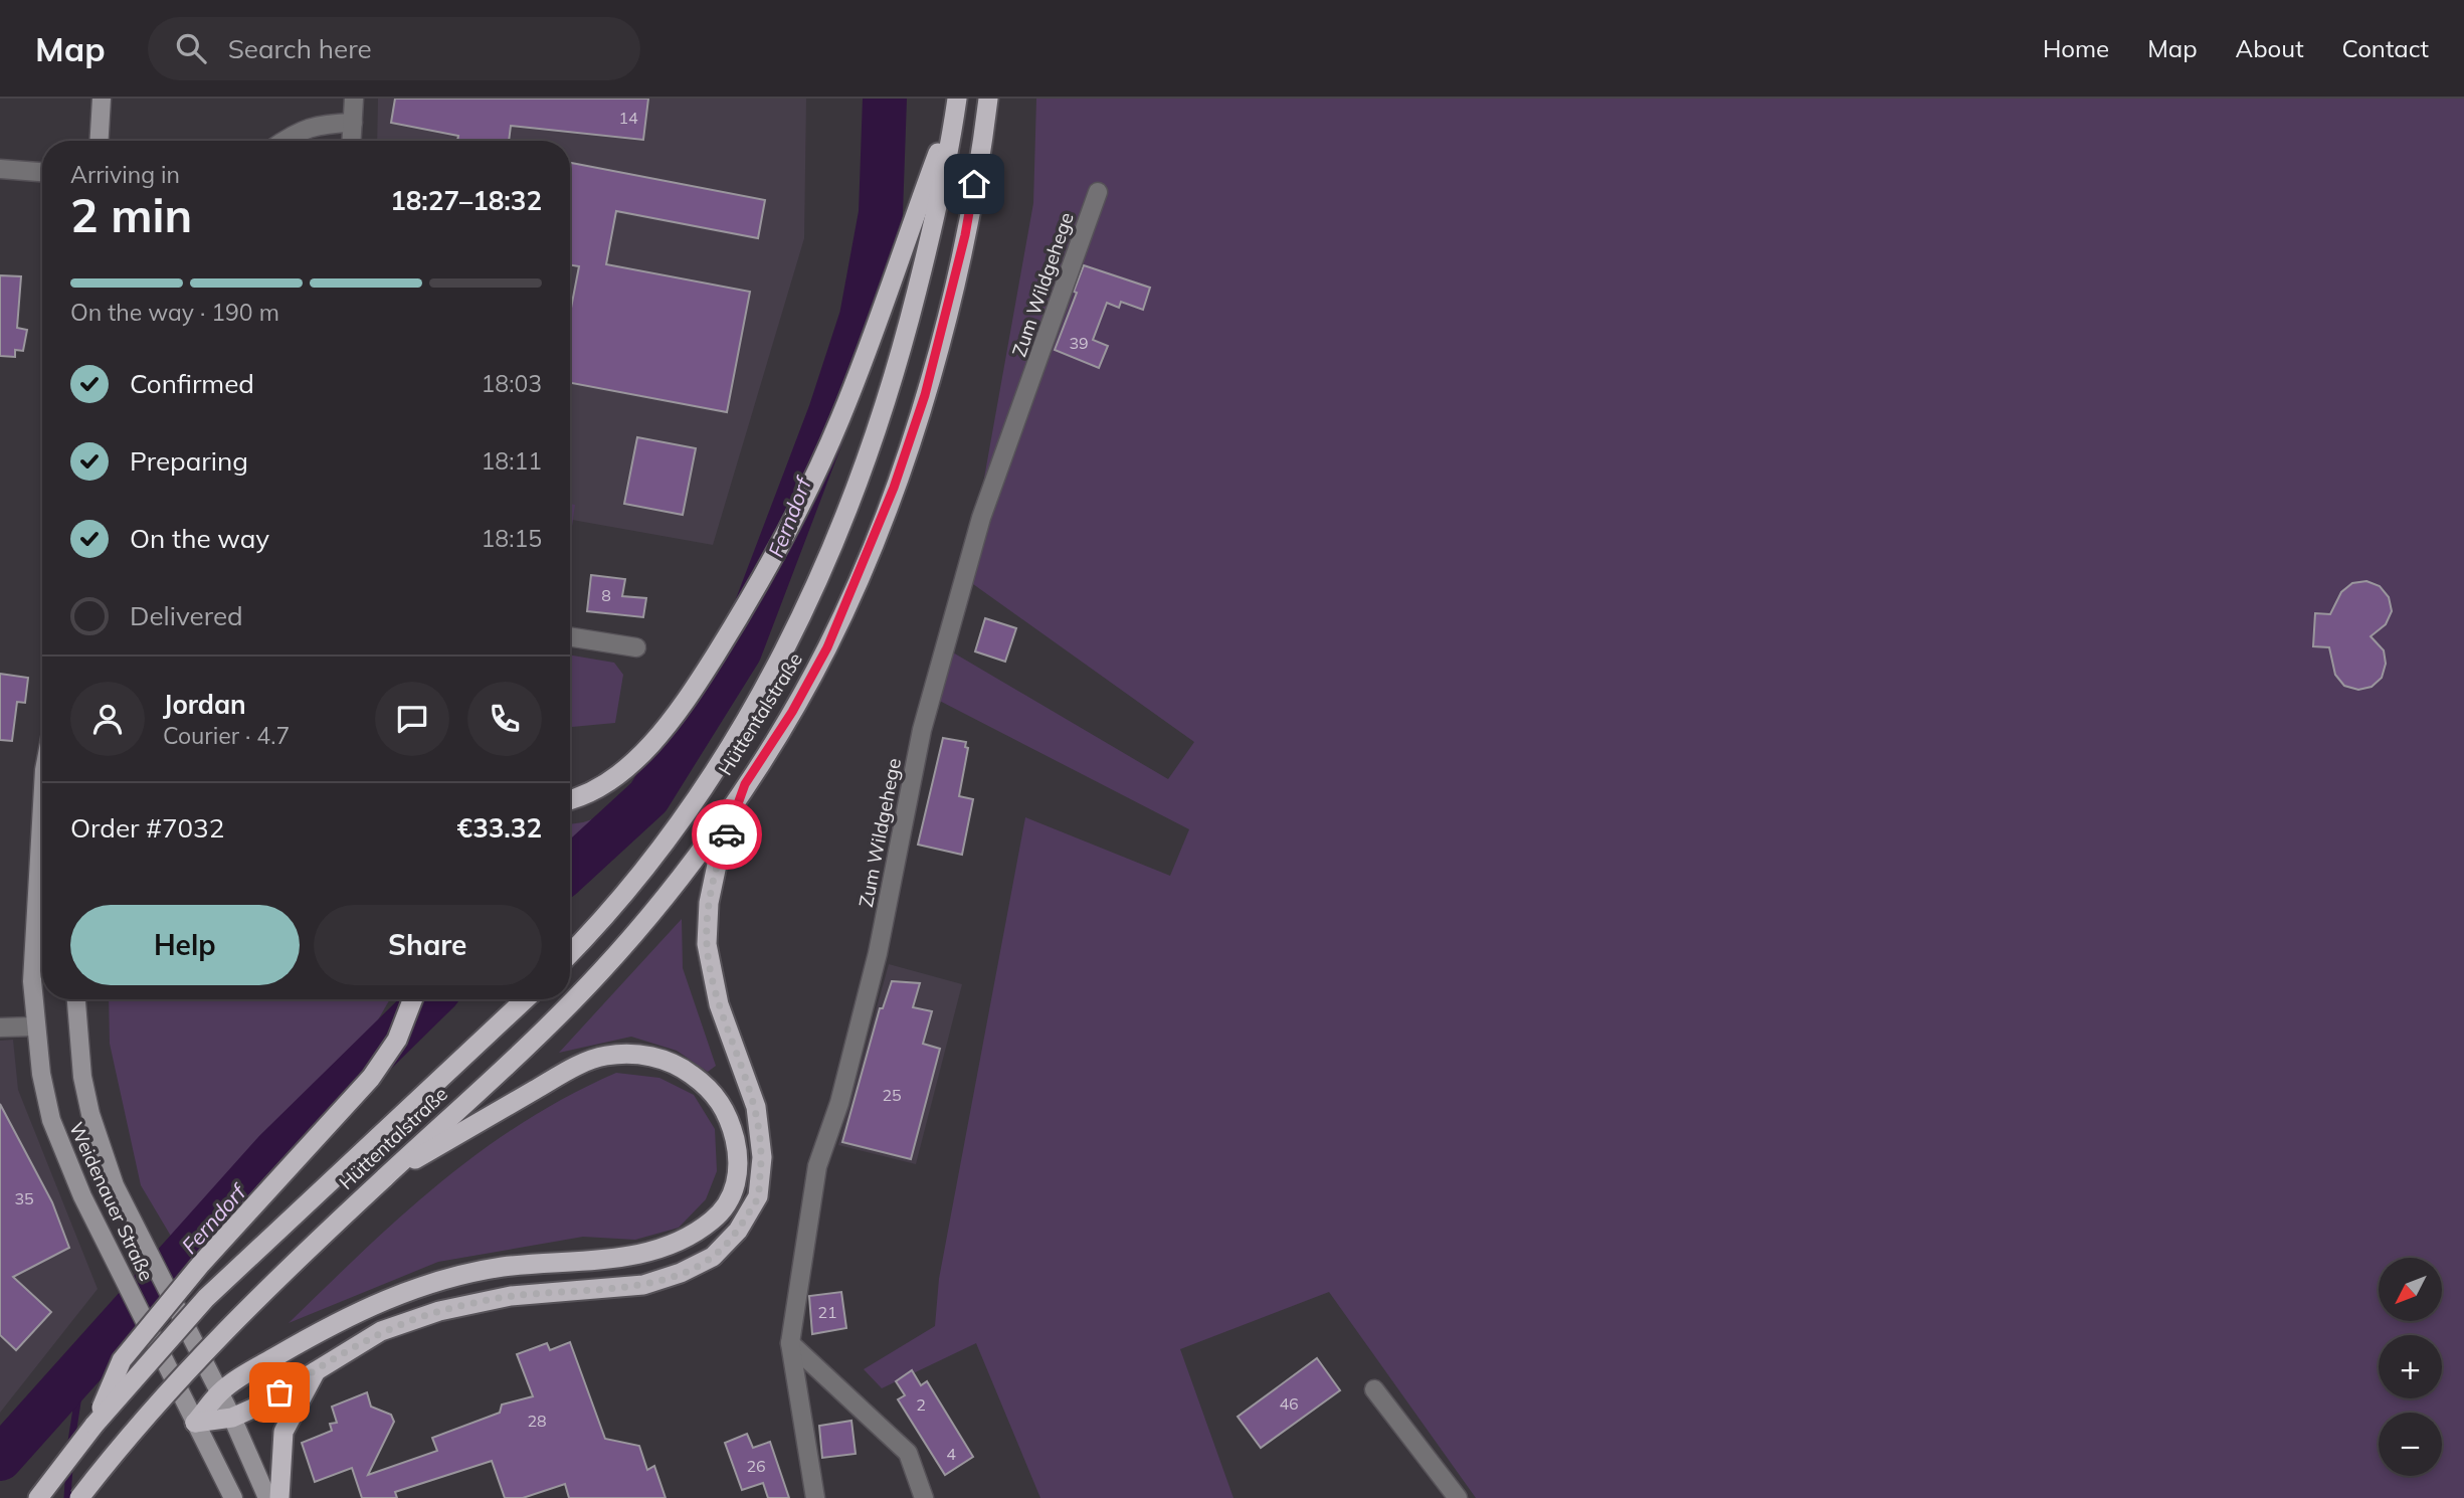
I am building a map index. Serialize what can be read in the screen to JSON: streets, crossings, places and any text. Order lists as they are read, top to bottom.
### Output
{
  "streets": {
    "highway": ["Hüttentalstraße"],
    "main road": ["Weidenauer Straße"],
    "street": ["Zum Wildgehege"]
  },
  "water": ["Ferndorf"],
  "house_numbers": [
    "14",
    "39",
    "8",
    "25",
    "35",
    "21",
    "46",
    "2",
    "28",
    "4",
    "26"
  ],
  "north": "bottom left",
  "page": {
    "header": "Map",
    "search": "Search here",
    "nav": [
      "Home",
      "Map",
      "About",
      "Contact"
    ],
    "heading": ["2 min", "Arriving in", "18:27–18:32"],
    "panel": [
      "Jordan",
      "Courier · 4.7",
      "Order #7032",
      "€33.32"
    ],
    "bar": "On the way · 190 m",
    "list": [
      ["Confirmed", "18:03"],
      ["Preparing", "18:11"],
      ["On the way", "18:15"],
      "Delivered"
    ],
    "buttons": ["Help", "Share"],
    "map_buttons": ["+", "−"]
  }
}
